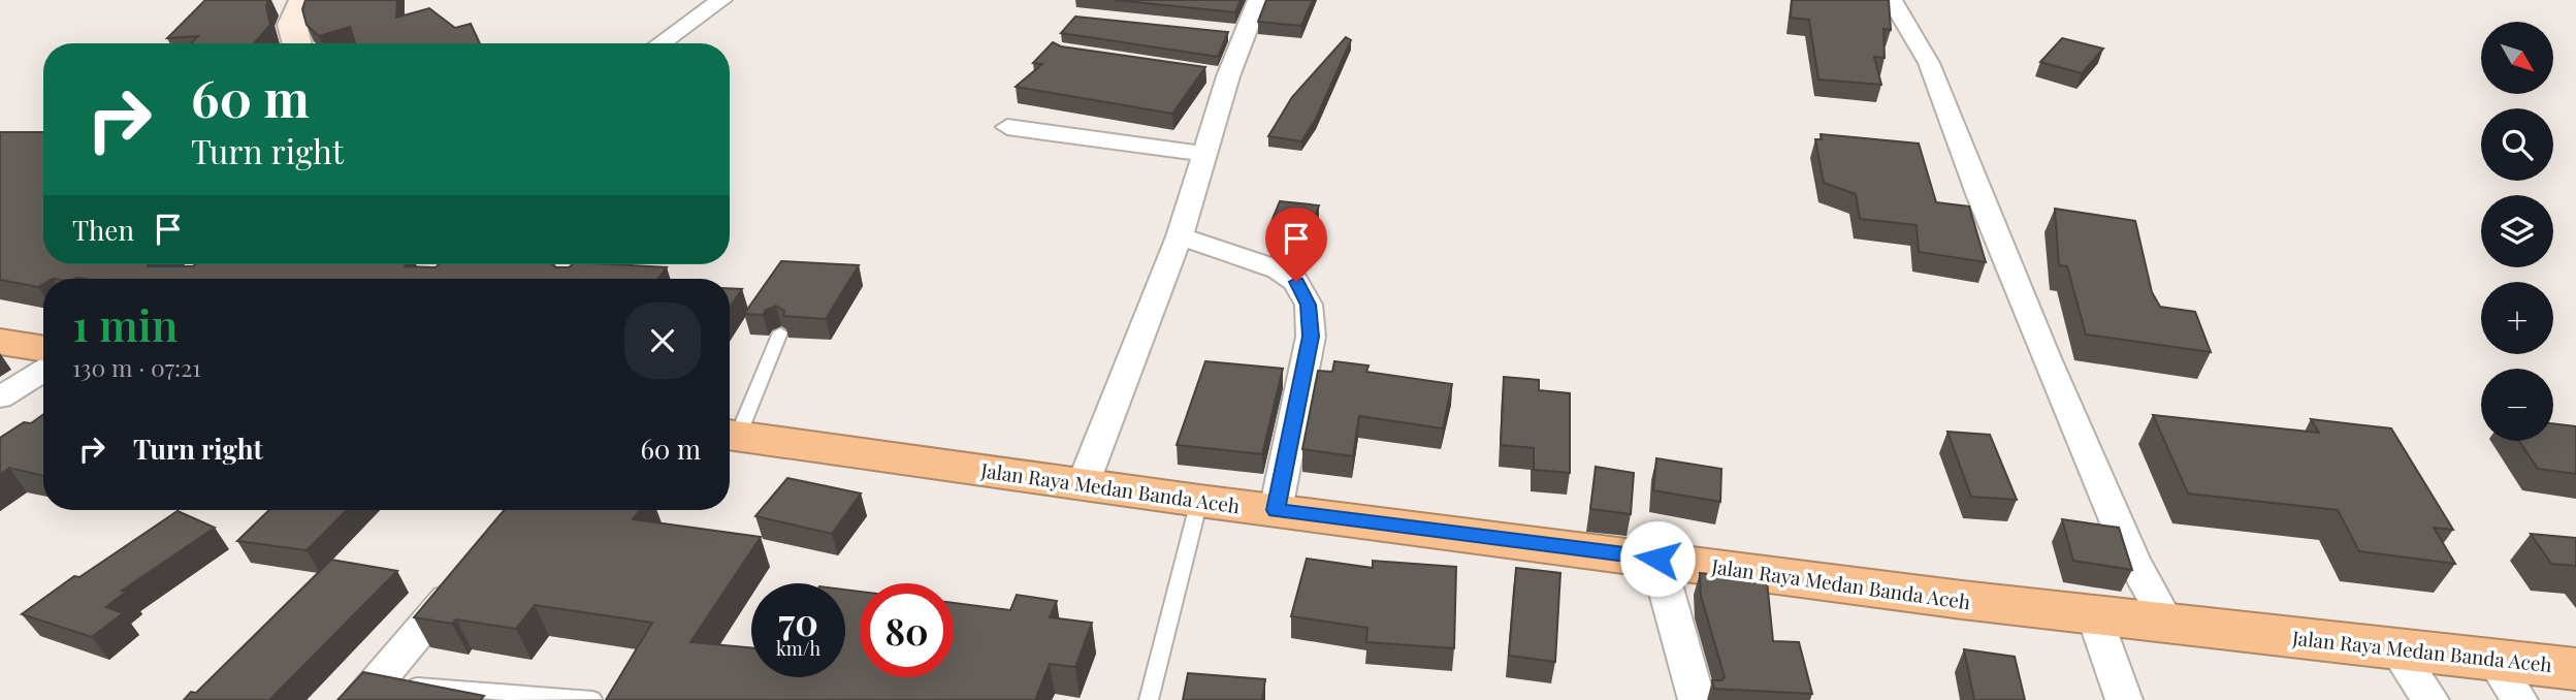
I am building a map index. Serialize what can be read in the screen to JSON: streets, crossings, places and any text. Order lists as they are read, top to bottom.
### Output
{
  "streets": {
    "highway": ["Jalan Raya Medan Banda Aceh"]
  },
  "north": "bottom right",
  "page": {
    "map_buttons": ["+", "−"],
    "turn": ["60 m", "Turn right"],
    "then": "Then",
    "heading": ["1 min", "130 m · 07:21"],
    "list": [
      {
        "name": "Turn right",
        "value": "60 m"
      }
    ],
    "speed": "70 km/h",
    "limit": "80"
  }
}
